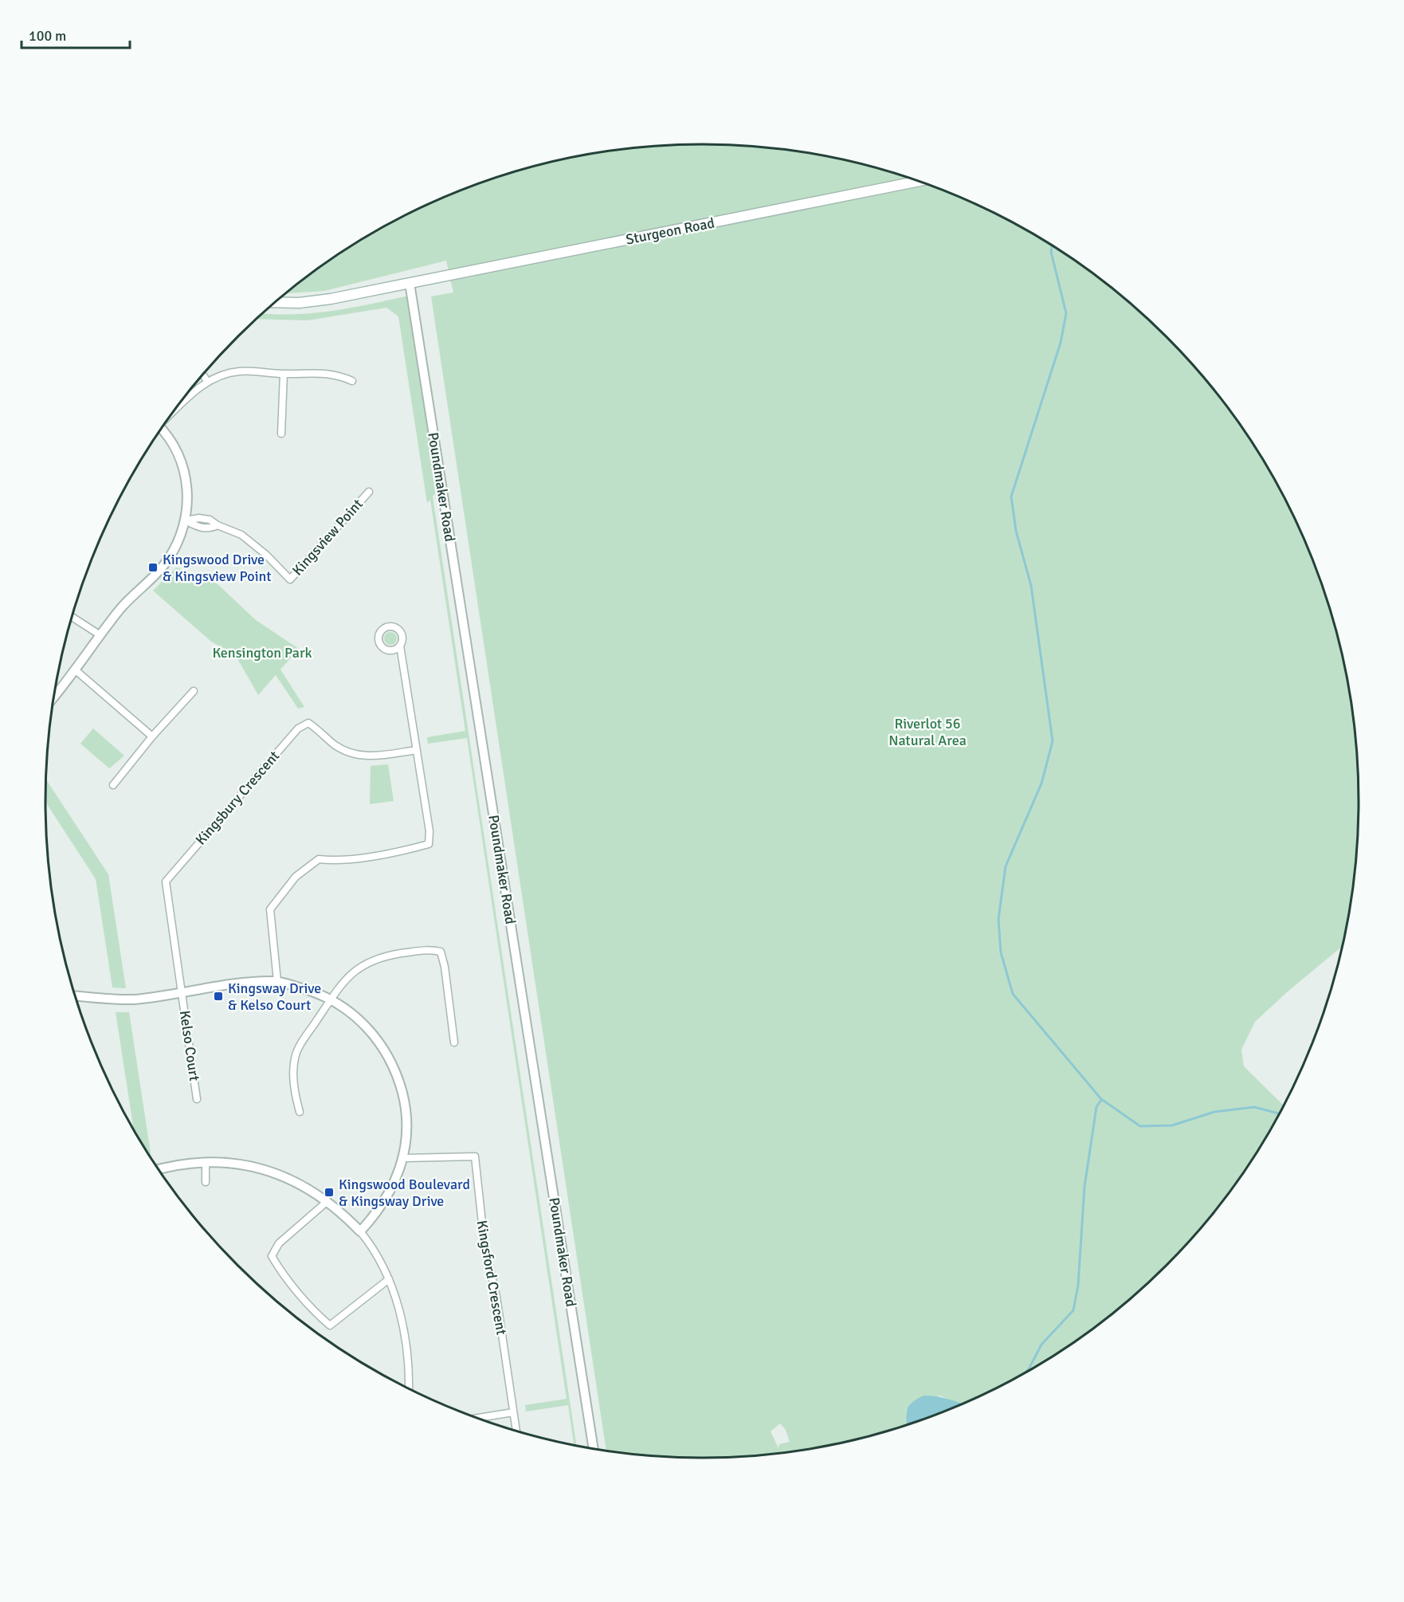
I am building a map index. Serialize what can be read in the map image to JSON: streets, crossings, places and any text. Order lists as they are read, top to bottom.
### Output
{
  "streets": {
    "main road": ["Sturgeon Road"],
    "street": [
      "Poundmaker Road",
      "Kingsview Point",
      "Kingsbury Crescent",
      "Kelso Court",
      "Kingsford Crescent"
    ]
  },
  "crossings": [
    ["Sturgeon Road", "Poundmaker Road"],
    ["Kingsbury Crescent", "Kelso Court"]
  ],
  "parks": ["Kensington Park", "Riverlot 56 Natural Area"],
  "places": {
    "transit": ["Kingswood Drive & Kingsview Point", "Kingsway Drive & Kelso Court", "Kingswood Boulevard & Kingsway Drive"]
  },
  "scale_bar": "100 m"
}
